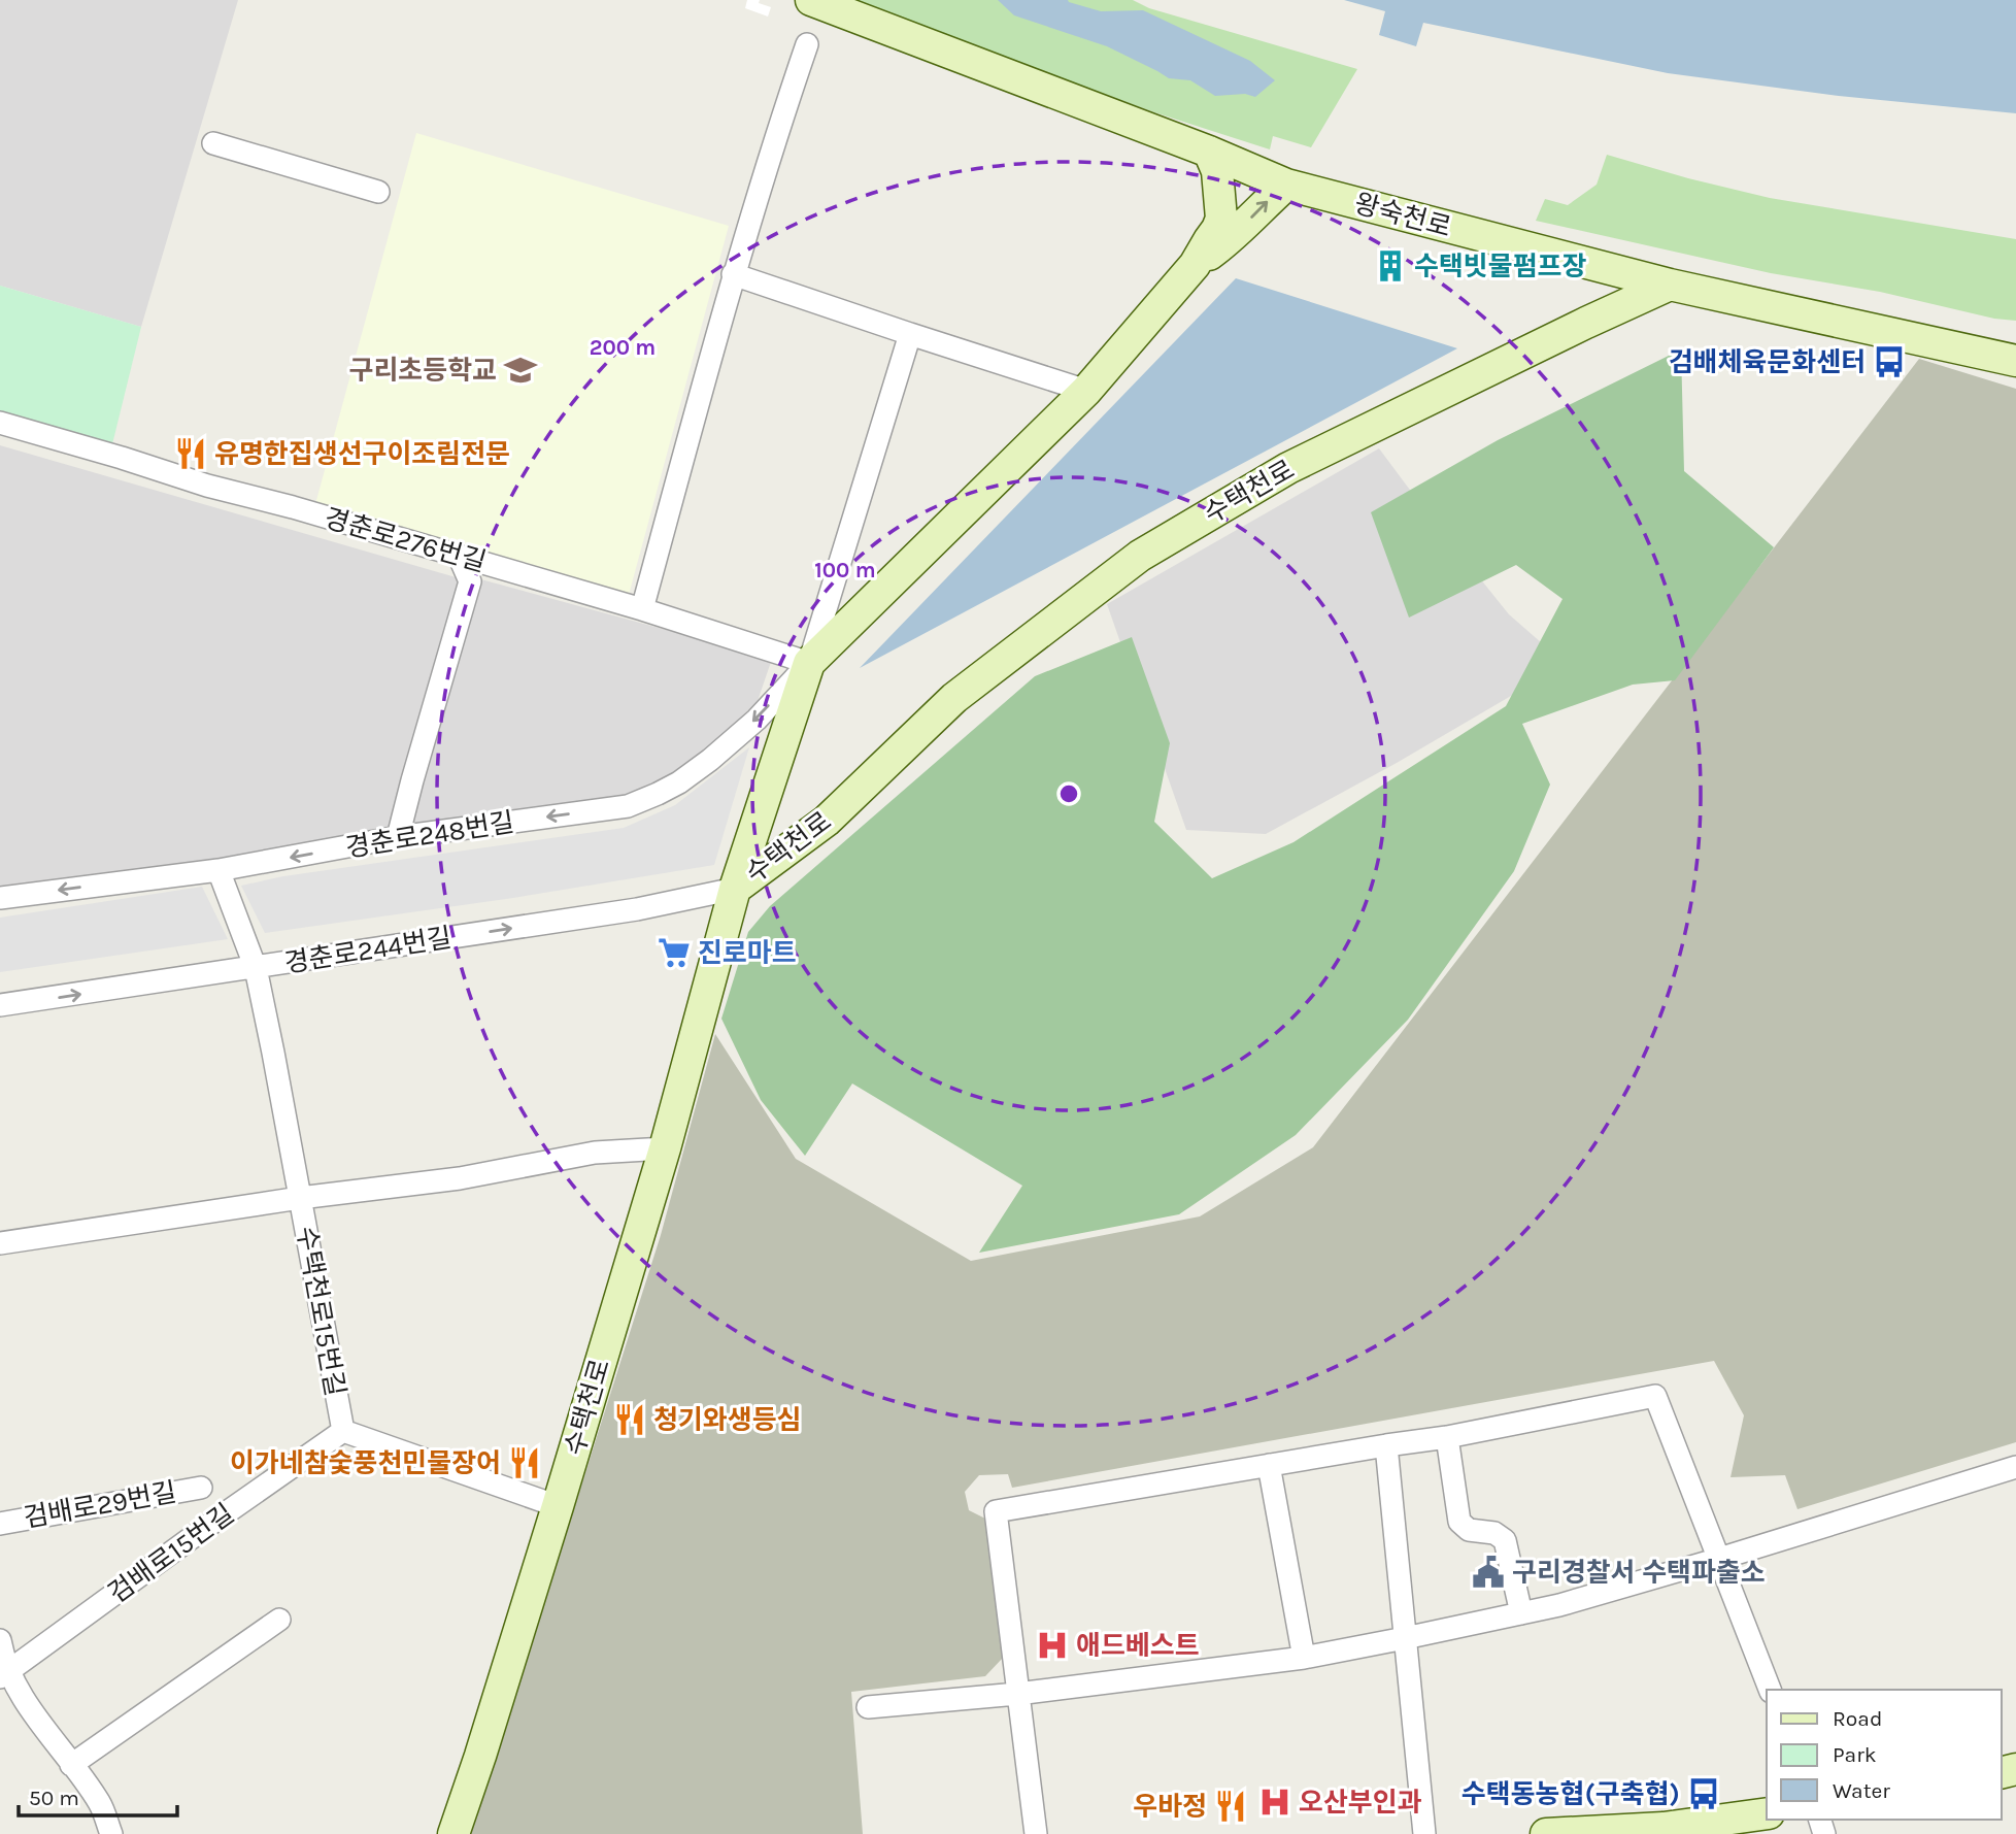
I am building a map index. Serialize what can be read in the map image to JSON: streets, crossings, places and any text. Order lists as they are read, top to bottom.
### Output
{
  "streets": {
    "street": [
      "왕숙천로",
      "수택천로",
      "경춘로276번길",
      "경춘로248번길",
      "경춘로244번길",
      "수택천로15번길",
      "검배로29번길",
      "검배로15번길"
    ]
  },
  "crossings": [
    ["왕숙천로", "수택천로"],
    ["수택천로", "경춘로244번길"],
    ["수택천로", "수택천로15번길"],
    ["경춘로276번길", "경춘로248번길"],
    ["경춘로248번길", "수택천로15번길"],
    ["경춘로244번길", "수택천로15번길"],
    ["수택천로15번길", "검배로15번길"]
  ],
  "one_way": ["경춘로248번길", "경춘로244번길"],
  "places": {
    "building": ["수택빗물펌프장"],
    "bus stop": ["검배체육문화센터", "수택동농협(구축협)"],
    "school or university": ["구리초등학교"],
    "restaurant": [
      "유명한집생선구이조림전문",
      "청기와생등심",
      "이가네참숯풍천민물장어",
      "우바정"
    ],
    "supermarket": ["진로마트"],
    "public building": ["구리경찰서 수택파출소"],
    "hospital": ["애드베스트", "오산부인과"]
  },
  "legend": ["Road", "Park", "Water"],
  "scale_bar": "50 m",
  "rings": ["200 m", "100 m"]
}
